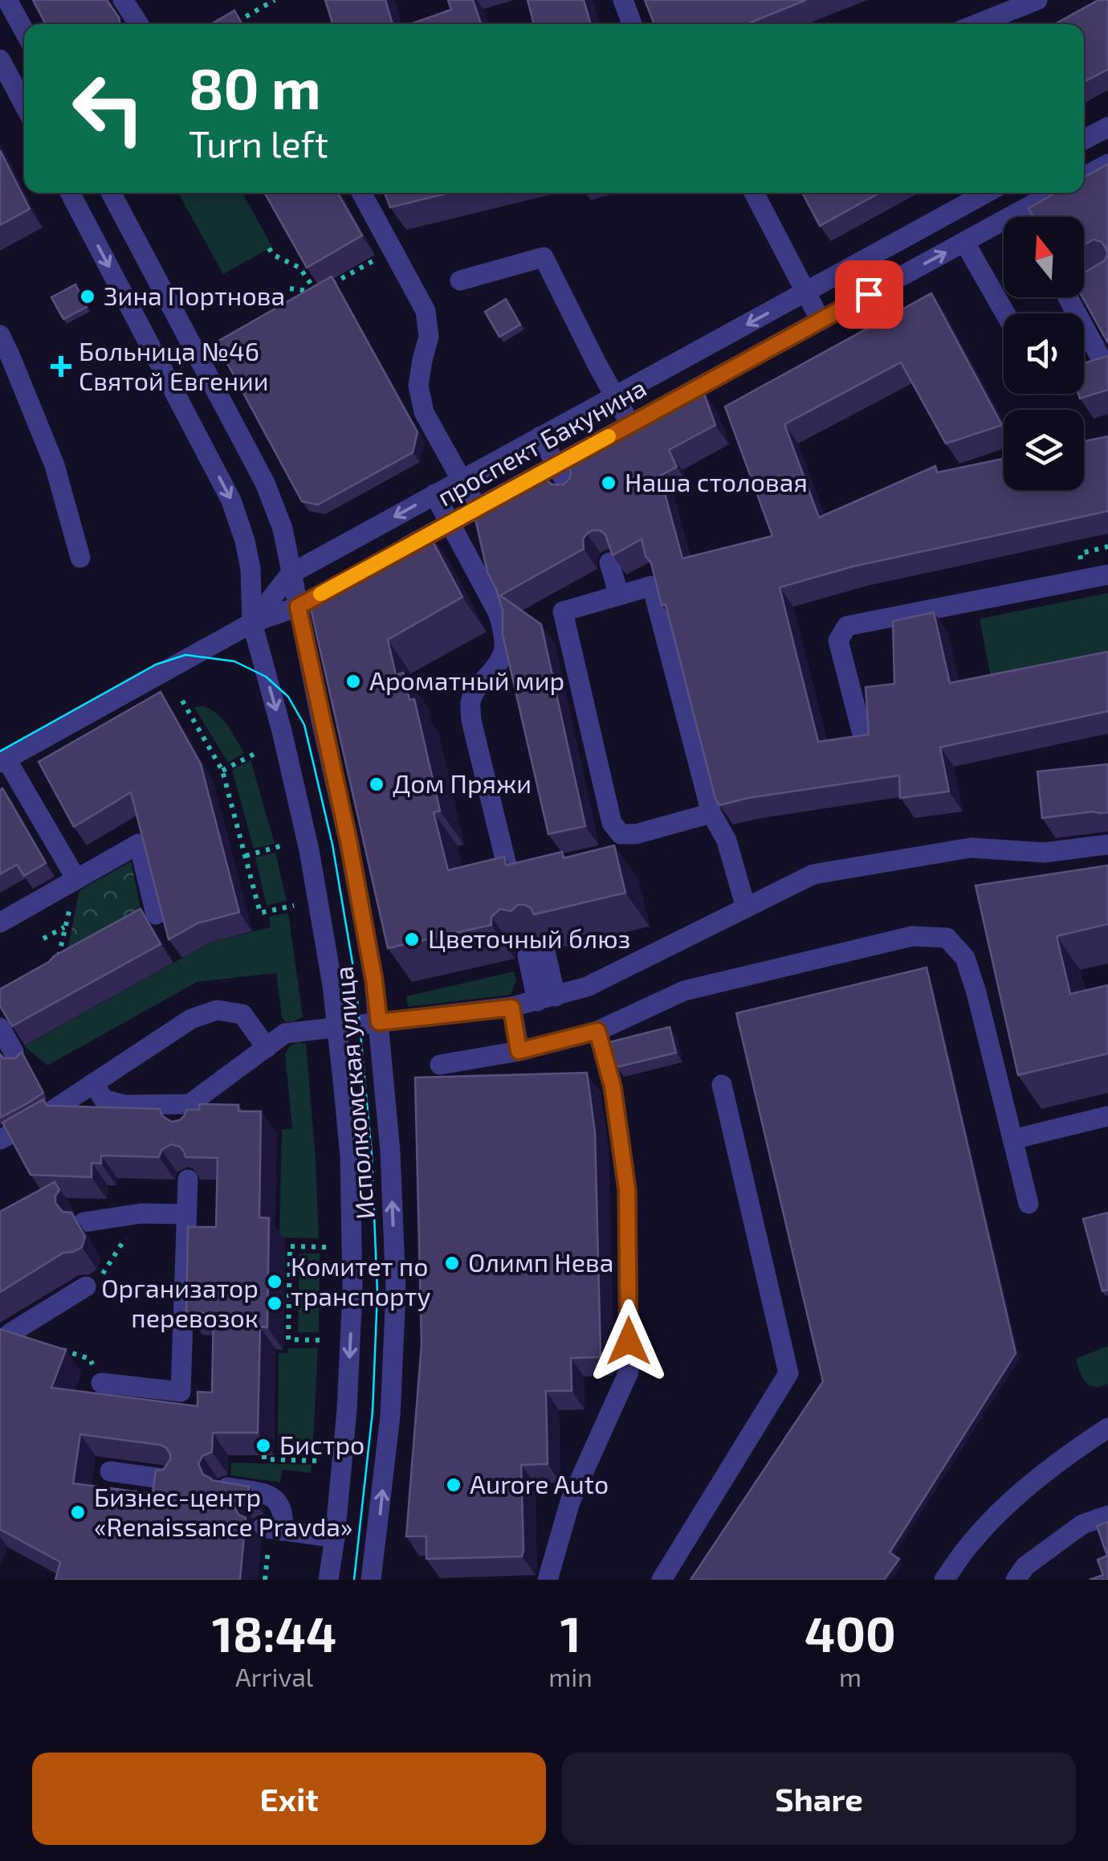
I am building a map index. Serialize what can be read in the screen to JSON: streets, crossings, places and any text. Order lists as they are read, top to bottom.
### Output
{
  "streets": {
    "street": ["проспект Бакунина", "Исполкомская улица"]
  },
  "crossings": [
    ["проспект Бакунина", "Исполкомская улица"]
  ],
  "places": {
    "other": [
      "Зина Портнова",
      "Наша столовая",
      "Ароматный мир",
      "Дом Пряжи",
      "Цветочный блюз",
      "Олимп Нева",
      "Комитет по транспорту",
      "Организатор перевозок",
      "Бистро",
      "Aurore Auto",
      "Бизнес-центр «Renaissance Pravda»"
    ],
    "health": ["Больница №46 Святой Евгении"]
  },
  "north": "top",
  "page": {
    "turn": ["80 m", "Turn left"],
    "eta": [
      "18:44",
      "Arrival",
      "1",
      "min",
      "400",
      "m"
    ],
    "buttons": ["Exit", "Share"]
  }
}
